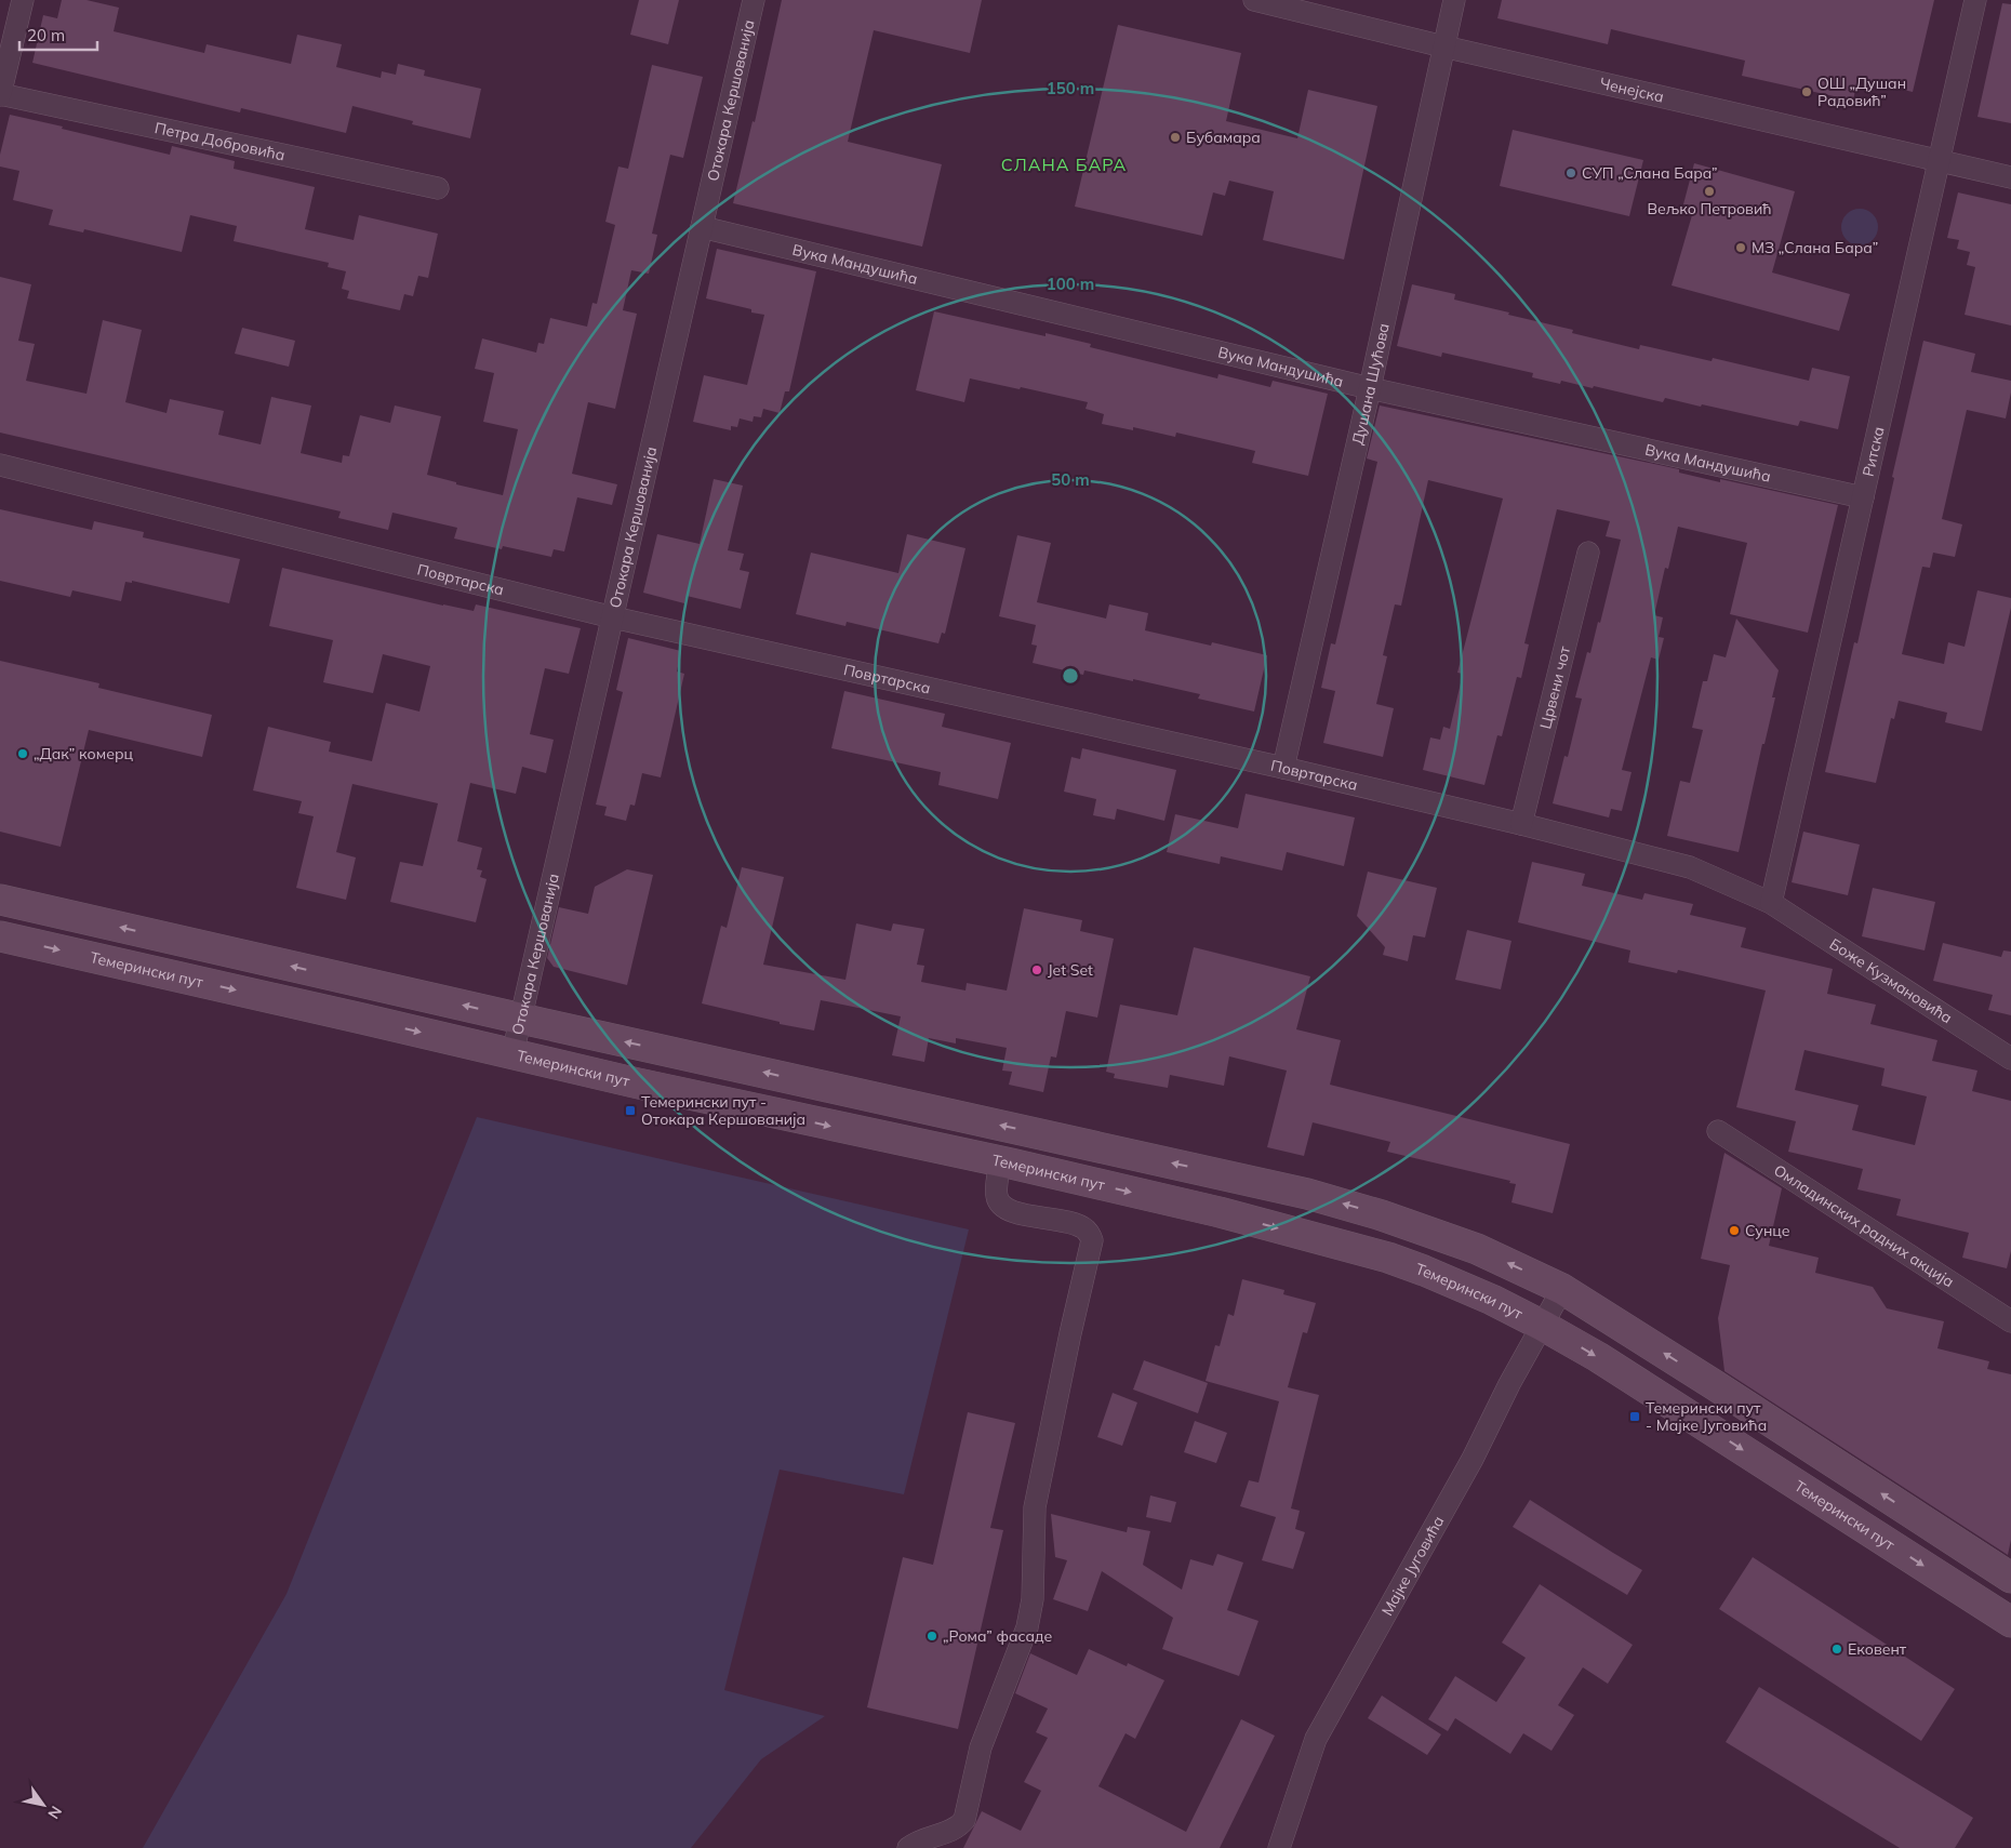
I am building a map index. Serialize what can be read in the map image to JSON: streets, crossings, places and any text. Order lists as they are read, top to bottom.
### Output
{
  "streets": {
    "main road": ["Темерински пут"],
    "street": [
      "Ченејска",
      "Отокара Кершованија",
      "Петра Добровића",
      "Вука Мандушића",
      "Душана Шућова",
      "Ритска",
      "Повртарска",
      "Црвени чот",
      "Боже Кузмановића",
      "Омладинских радних акција",
      "Мајке Југовића"
    ]
  },
  "crossings": [
    ["Ченејска", "Душана Шућова"],
    ["Ченејска", "Ритска"],
    ["Отокара Кершованија", "Вука Мандушића"],
    ["Отокара Кершованија", "Повртарска"],
    ["Отокара Кершованија", "Темерински пут"],
    ["Вука Мандушића", "Душана Шућова"],
    ["Вука Мандушића", "Ритска"],
    ["Душана Шућова", "Повртарска"],
    ["Ритска", "Повртарска"],
    ["Ритска", "Боже Кузмановића"],
    ["Повртарска", "Црвени чот"],
    ["Повртарска", "Боже Кузмановића"],
    ["Темерински пут", "Мајке Југовића"]
  ],
  "districts": ["СЛАНА БАРА"],
  "places": {
    "other": [
      "ОШ „Душан Радовић”",
      "Бубамара",
      "СУП „Слана Бара”",
      "Вељко Петровић",
      "МЗ „Слана Бара”",
      "„Дак” комерц",
      "Jet Set",
      "Сунце",
      "„Рома” фасаде",
      "Ековент"
    ],
    "transit": ["Темерински пут - Отокара Кершованија", "Темерински пут - Мајке Југовића"]
  },
  "scale_bar": "20 m",
  "north": "bottom right",
  "rings": ["150 m", "100 m", "50 m"]
}
